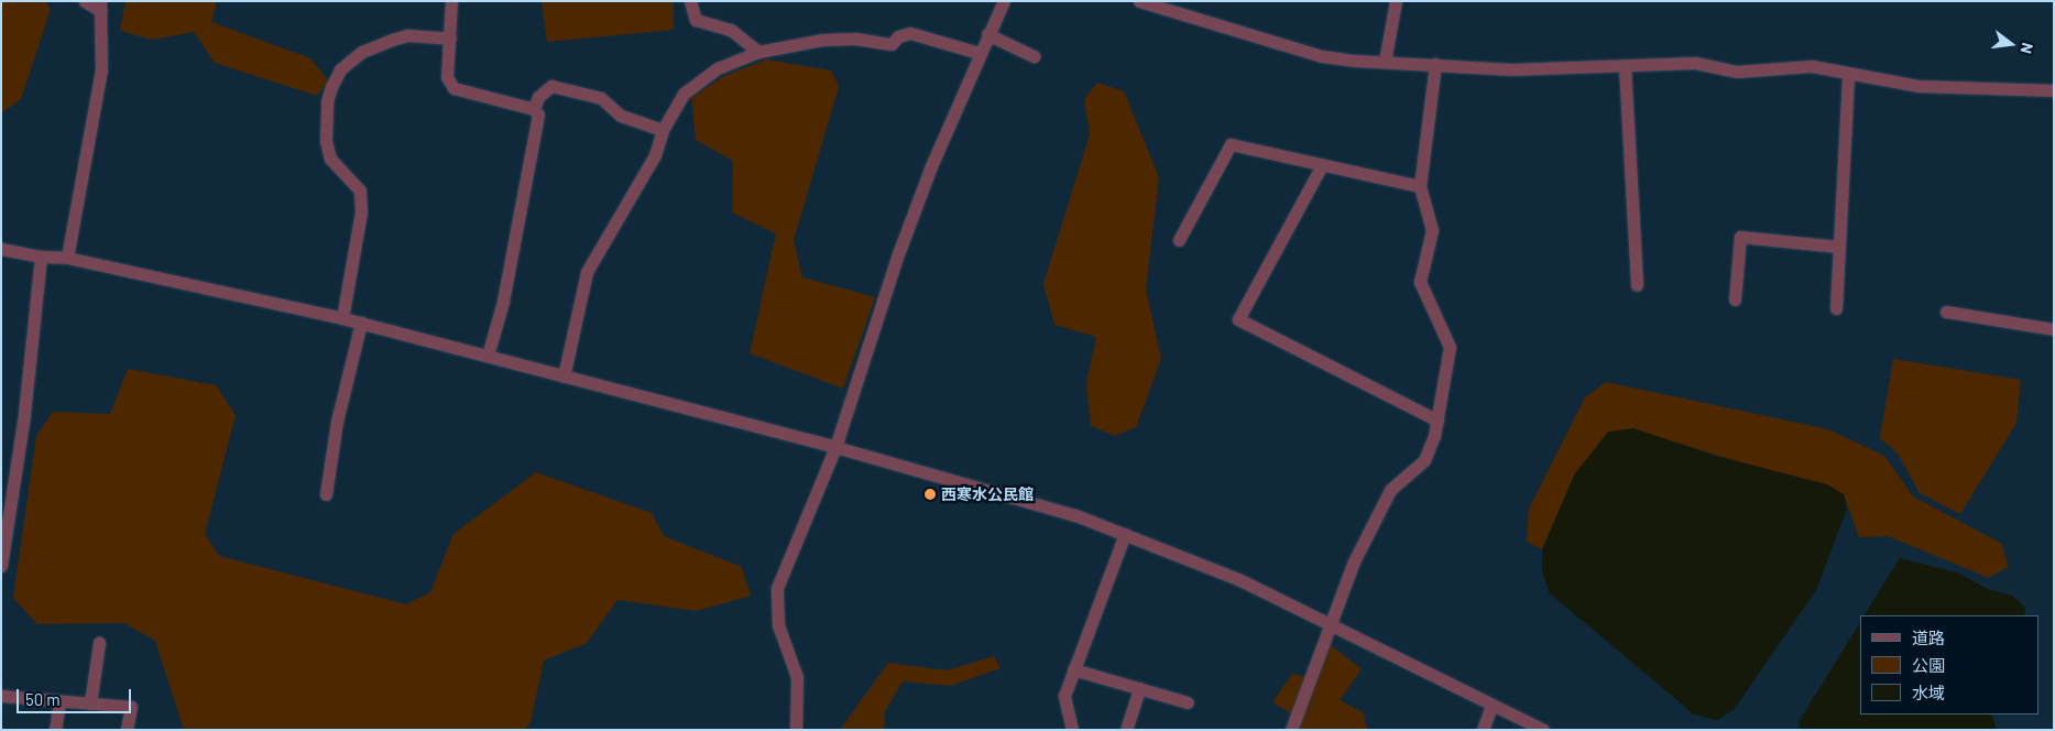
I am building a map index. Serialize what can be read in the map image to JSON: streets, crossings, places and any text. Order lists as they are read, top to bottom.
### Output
{
  "places": ["西寒水公民館"],
  "legend": ["道路", "公園", "水域"],
  "scale_bar": "50 m",
  "north": "right"
}
